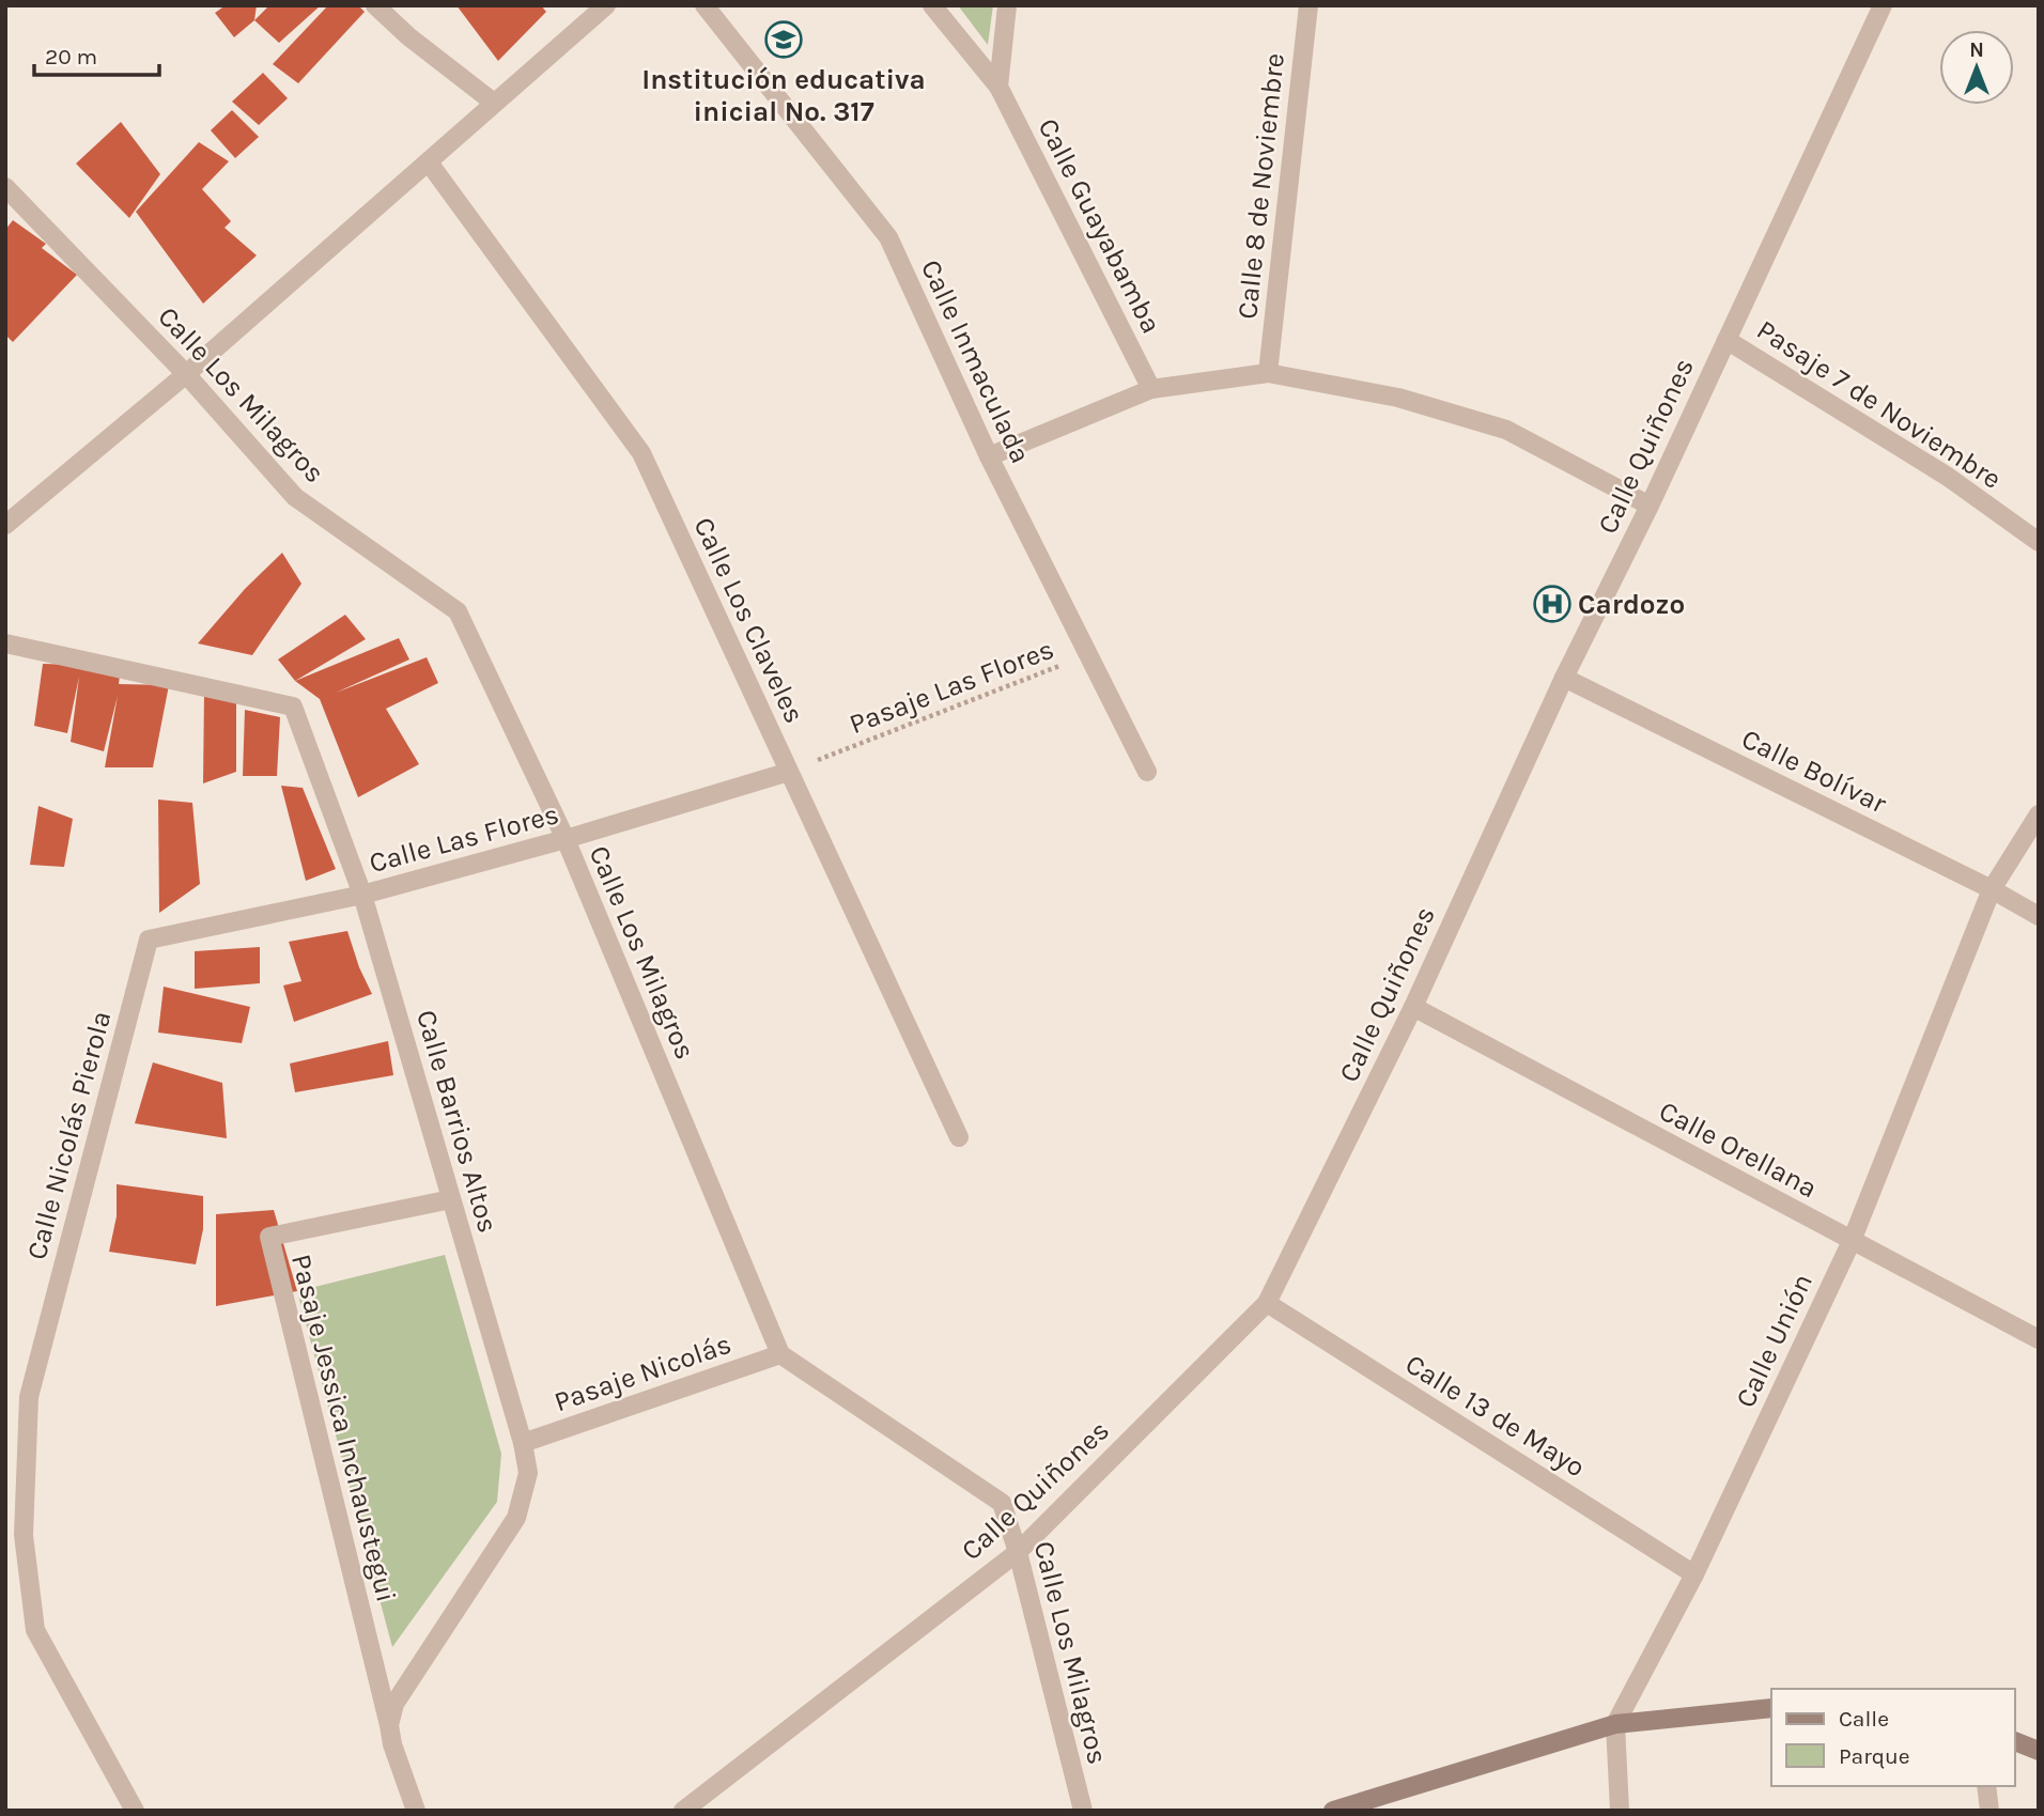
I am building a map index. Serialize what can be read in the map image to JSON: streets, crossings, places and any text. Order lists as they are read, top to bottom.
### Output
{
  "streets": {
    "street": [
      "Calle 8 de Noviembre",
      "Calle Guayabamba",
      "Calle Inmaculada",
      "Calle Los Milagros",
      "Pasaje 7 de Noviembre",
      "Calle Quiñones",
      "Calle Los Claveles",
      "Calle Bolívar",
      "Calle Las Flores",
      "Calle Barrios Altos",
      "Calle Nicolás Pierola",
      "Calle Orellana",
      "Calle Unión",
      "Pasaje Nicolás",
      "Calle 13 de Mayo",
      "Pasaje Jessica Inchaustegui"
    ],
    "path": ["Pasaje Las Flores"]
  },
  "crossings": [
    ["Calle Inmaculada", "Pasaje Las Flores"],
    ["Calle Los Milagros", "Calle Quiñones"],
    ["Calle Los Milagros", "Calle Las Flores"],
    ["Calle Los Milagros", "Pasaje Nicolás"],
    ["Pasaje 7 de Noviembre", "Calle Quiñones"],
    ["Calle Quiñones", "Calle Bolívar"],
    ["Calle Quiñones", "Calle Orellana"],
    ["Calle Quiñones", "Calle 13 de Mayo"],
    ["Calle Los Claveles", "Pasaje Las Flores"],
    ["Calle Los Claveles", "Calle Las Flores"],
    ["Pasaje Las Flores", "Calle Las Flores"],
    ["Calle Bolívar", "Calle Unión"],
    ["Calle Las Flores", "Calle Barrios Altos"],
    ["Calle Las Flores", "Calle Nicolás Pierola"],
    ["Calle Barrios Altos", "Pasaje Nicolás"],
    ["Calle Barrios Altos", "Pasaje Jessica Inchaustegui"],
    ["Calle Orellana", "Calle Unión"],
    ["Calle Unión", "Calle 13 de Mayo"]
  ],
  "places": {
    "school or university": ["Institución educativa inicial No. 317"],
    "hospital": ["Cardozo"]
  },
  "legend": ["Calle", "Parque"],
  "scale_bar": "20 m",
  "north": "top"
}
